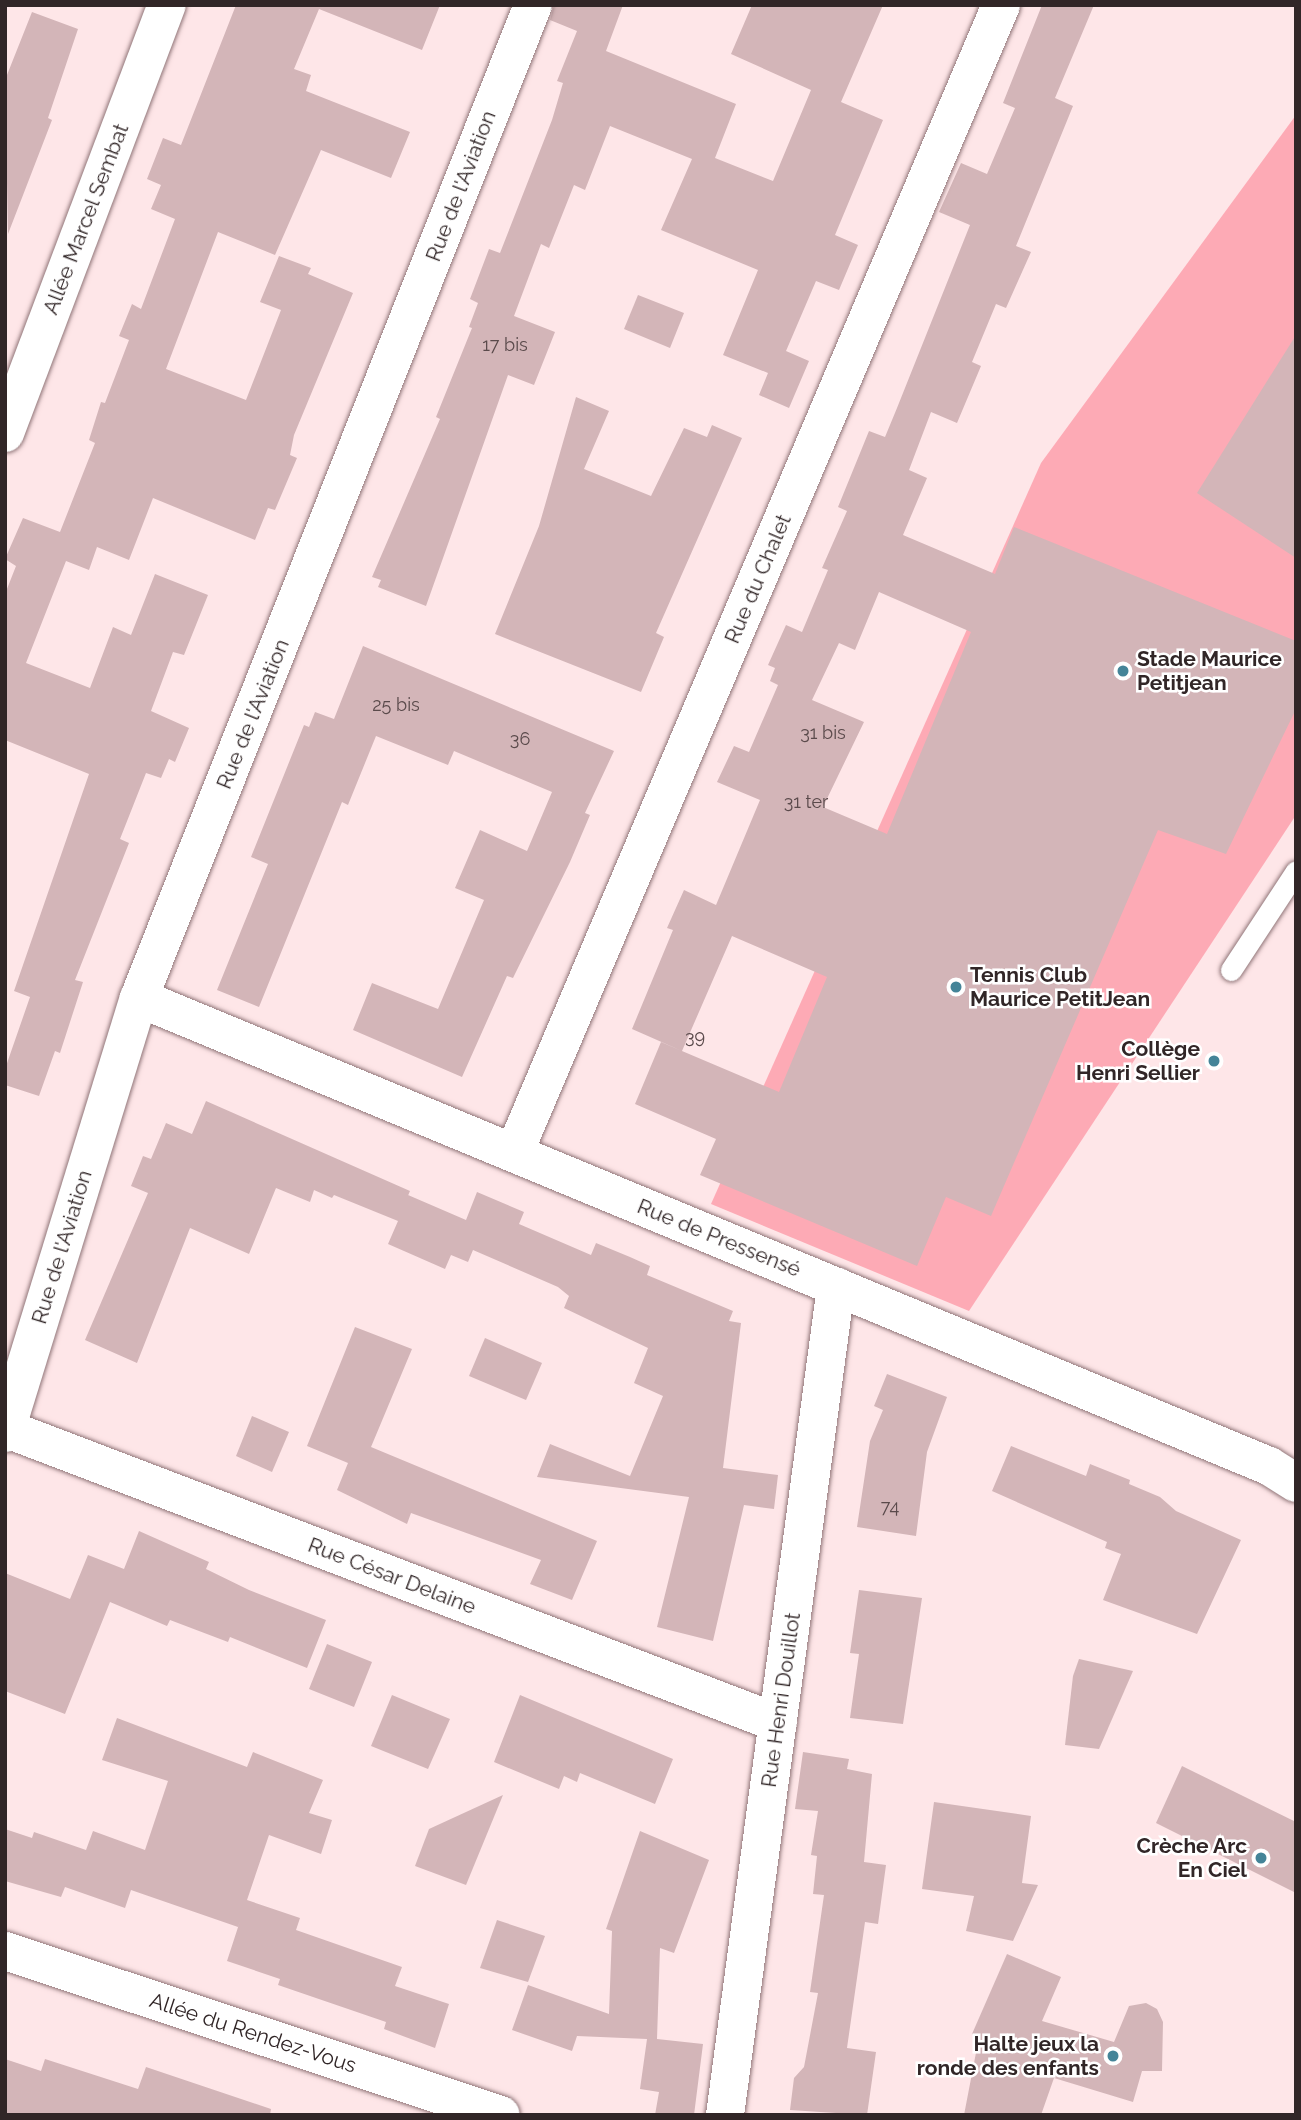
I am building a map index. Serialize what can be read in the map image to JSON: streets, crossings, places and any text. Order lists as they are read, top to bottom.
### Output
{
  "streets": {
    "street": [
      "Rue de l'Aviation",
      "Allée Marcel Sembat",
      "Rue du Chalet",
      "Rue de Pressensé",
      "Rue César Delaine",
      "Rue Henri Douillot",
      "Allée du Rendez-Vous"
    ]
  },
  "crossings": [
    ["Rue de l'Aviation", "Rue de Pressensé"],
    ["Rue de l'Aviation", "Rue César Delaine"],
    ["Rue du Chalet", "Rue de Pressensé"],
    ["Rue de Pressensé", "Rue Henri Douillot"],
    ["Rue César Delaine", "Rue Henri Douillot"]
  ],
  "places": [
    "Stade Maurice Petitjean",
    "Tennis Club Maurice PetitJean",
    "Collège Henri Sellier",
    "Crèche Arc En Ciel",
    "Halte jeux la ronde des enfants"
  ],
  "house_numbers": [
    "17 bis",
    "25 bis",
    "31 bis",
    "36",
    "31 ter",
    "39",
    "74"
  ]
}
